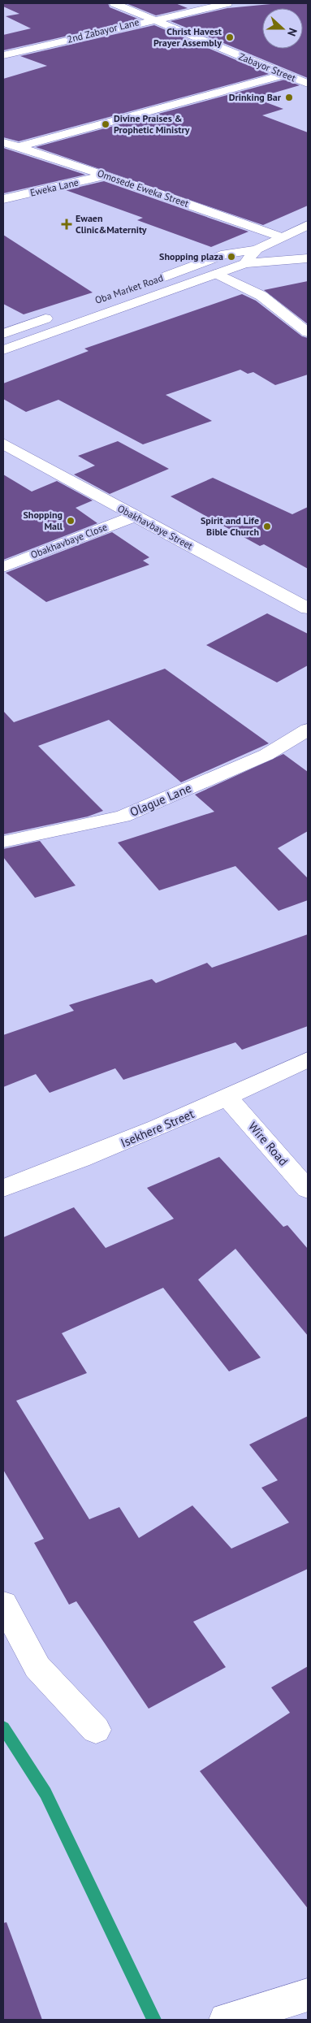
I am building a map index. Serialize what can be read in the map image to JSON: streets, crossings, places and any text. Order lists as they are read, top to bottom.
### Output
{
  "streets": {
    "street": [
      "2nd Zabayor Lane",
      "Zabayor Street",
      "Eweka Lane",
      "Omosede Eweka Street",
      "Oba Market Road",
      "Obakhavbaye Street",
      "Obakhavbaye Close",
      "Olague Lane",
      "Isekhere Street",
      "Wire Road"
    ]
  },
  "crossings": [
    ["2nd Zabayor Lane", "Zabayor Street"],
    ["Eweka Lane", "Omosede Eweka Street"],
    ["Obakhavbaye Street", "Obakhavbaye Close"],
    ["Isekhere Street", "Wire Road"]
  ],
  "places": {
    "other": [
      "Christ Havest Prayer Assembly",
      "Drinking Bar",
      "Divine Praises & Prophetic Ministry",
      "Shopping plaza",
      "Shopping Mall",
      "Spirit and Life Bible Church"
    ],
    "health": ["Ewaen Clinic&Maternity"]
  },
  "north": "right"
}
